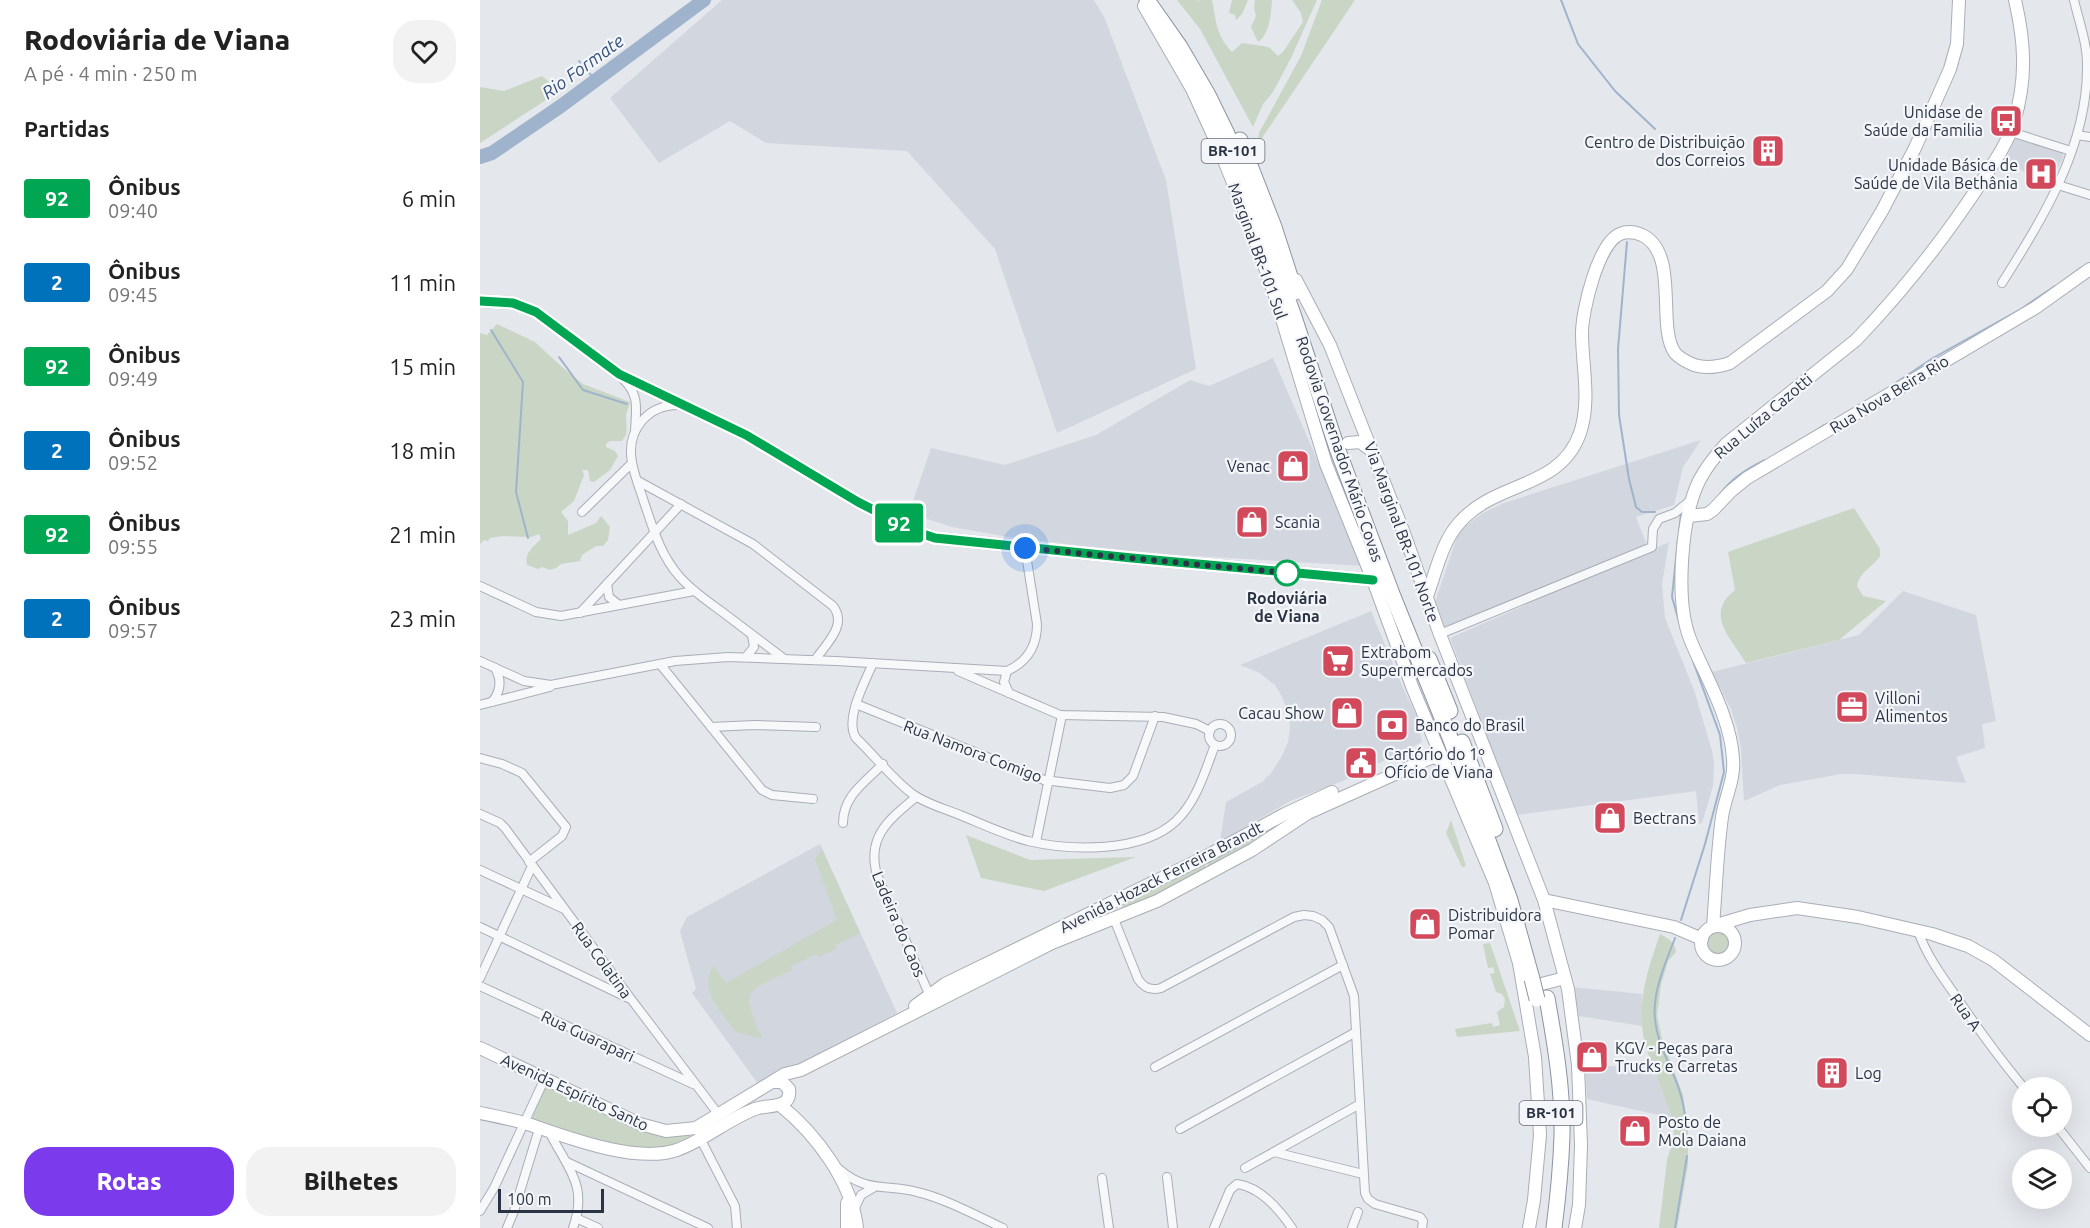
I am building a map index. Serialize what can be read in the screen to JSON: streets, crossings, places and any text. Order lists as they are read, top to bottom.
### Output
{
  "streets": {
    "highway": ["BR-101", "Rodovia Governador Mário Covas"],
    "street": [
      "Marginal BR-101 Sul",
      "Rua Nova Beira Rio",
      "Rua Luíza Cazotti",
      "Via Marginal BR-101 Norte",
      "Rua Namora Comigo",
      "Avenida Hozack Ferreira Brandt",
      "Ladeira do Caos",
      "Rua Colatina",
      "Rua A",
      "Rua Guarapari",
      "Avenida Espírito Santo"
    ]
  },
  "crossings": [
    ["Marginal BR-101 Sul", "Rodovia Governador Mário Covas"],
    ["Marginal BR-101 Sul", "Avenida Hozack Ferreira Brandt"],
    ["Rua Nova Beira Rio", "Rua Luíza Cazotti"],
    ["Rodovia Governador Mário Covas", "Via Marginal BR-101 Norte"],
    ["Avenida Hozack Ferreira Brandt", "Ladeira do Caos"],
    ["Avenida Hozack Ferreira Brandt", "Avenida Espírito Santo"],
    ["Rua Colatina", "Rua Guarapari"],
    ["Rua Colatina", "Avenida Espírito Santo"]
  ],
  "water": ["Rio Formate"],
  "places": {
    "bus stop": ["Unidase de Saúde da Familia"],
    "building": ["Centro de Distribuição dos Correios", "Log"],
    "hospital": ["Unidade Básica de Saúde de Vila Bethânia"],
    "shop": [
      "Venac",
      "Scania",
      "Cacau Show",
      "Bectrans",
      "Distribuidora Pomar",
      "KGV - Peças para Trucks e Carretas",
      "Posto de Mola Daiana"
    ],
    "other": ["Rodoviária de Viana"],
    "supermarket": ["Extrabom Supermercados"],
    "office": ["Villoni Alimentos"],
    "bank": ["Banco do Brasil"],
    "public building": ["Cartório do 1º Ofício de Viana"]
  },
  "lines": ["bus line 92"],
  "scale_bar": "100 m",
  "page": {
    "heading": [
      ["Rodoviária de Viana", "A pé · 4 min · 250 m"],
      "Partidas"
    ],
    "on_map": "92",
    "list": [
      {
        "mark": "92",
        "name": "Ônibus",
        "note": "09:40",
        "value": "6 min"
      },
      {
        "mark": "2",
        "name": "Ônibus",
        "note": "09:45",
        "value": "11 min"
      },
      {
        "mark": "92",
        "name": "Ônibus",
        "note": "09:49",
        "value": "15 min"
      },
      {
        "mark": "2",
        "name": "Ônibus",
        "note": "09:52",
        "value": "18 min"
      },
      {
        "mark": "92",
        "name": "Ônibus",
        "note": "09:55",
        "value": "21 min"
      },
      {
        "mark": "2",
        "name": "Ônibus",
        "note": "09:57",
        "value": "23 min"
      }
    ],
    "buttons": ["Rotas", "Bilhetes"],
    "scale": "100 m"
  }
}
